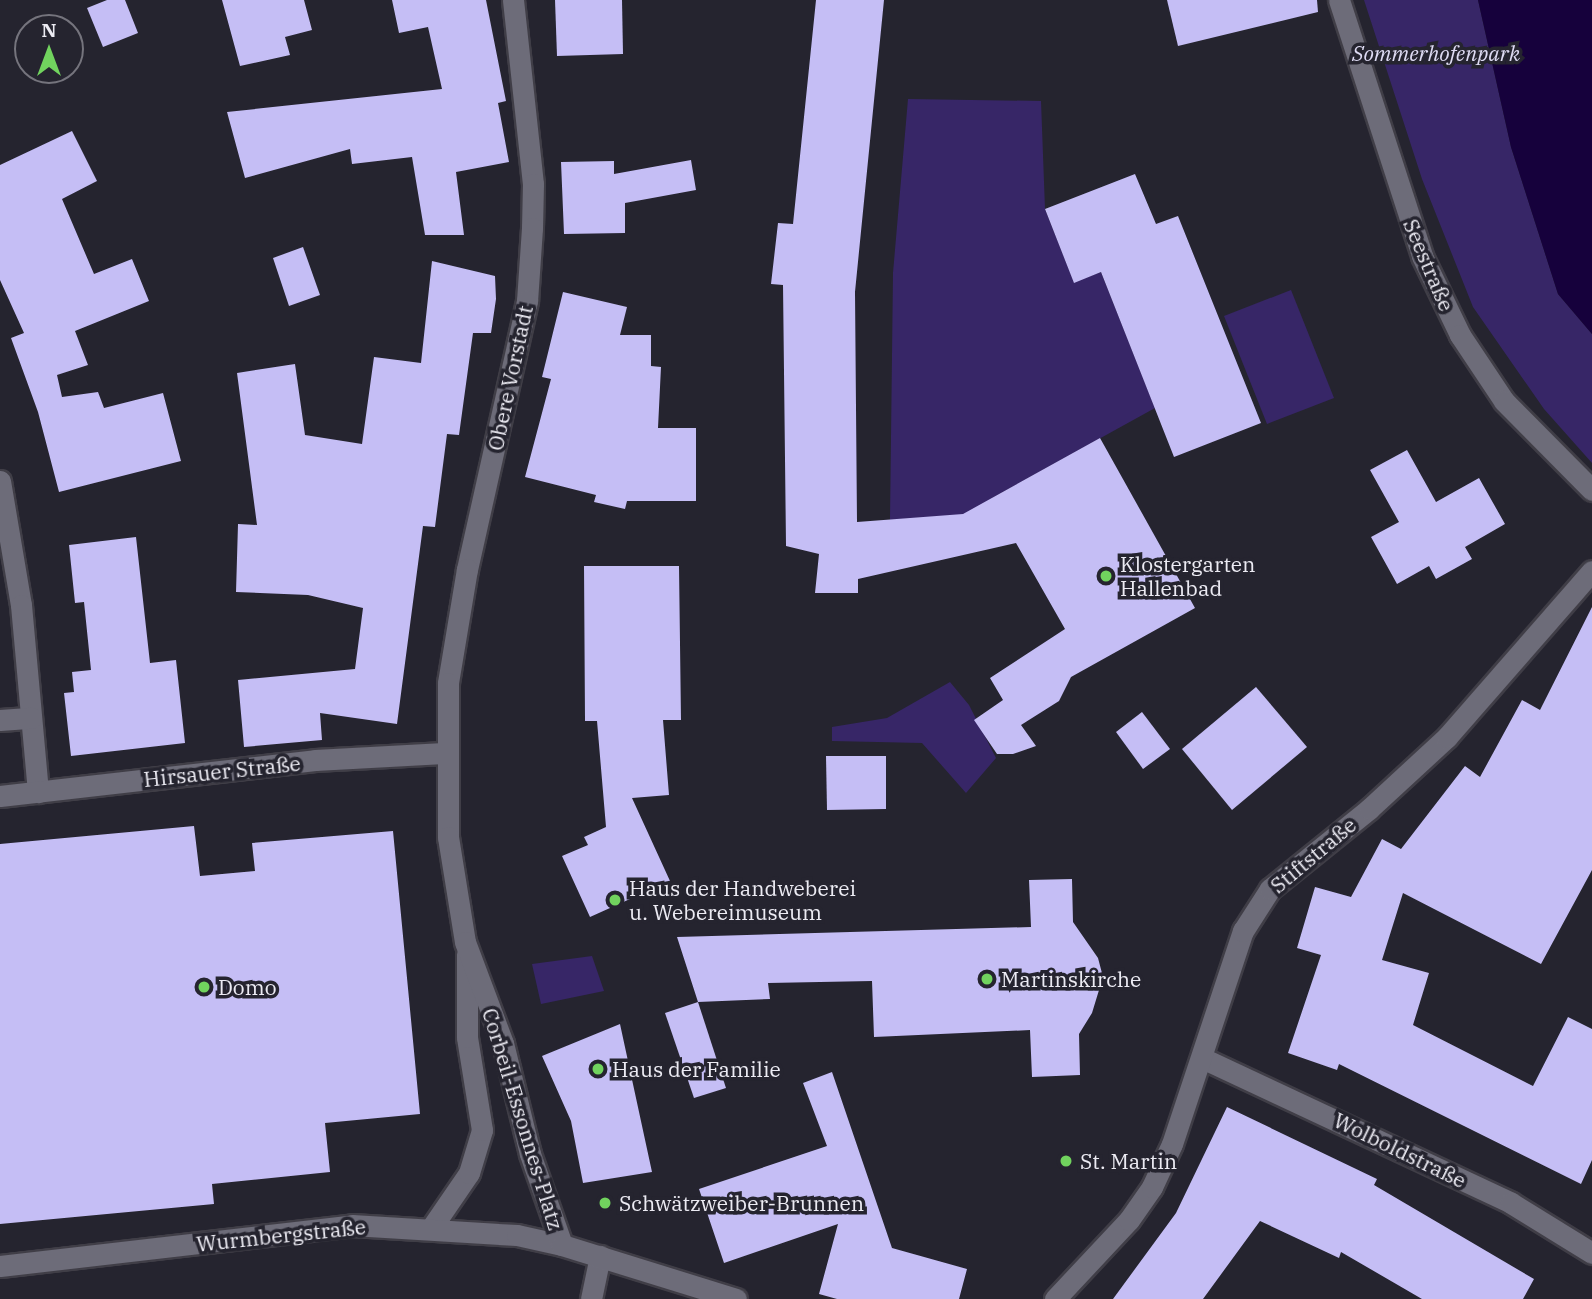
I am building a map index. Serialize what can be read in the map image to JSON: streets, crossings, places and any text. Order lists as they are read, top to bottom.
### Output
{
  "streets": {
    "street": [
      "Seestraße",
      "Obere Vorstadt",
      "Hirsauer Straße",
      "Stiftstraße",
      "Corbeil-Essonnes-Platz",
      "Wolboldstraße",
      "Wurmbergstraße"
    ]
  },
  "crossings": [
    ["Obere Vorstadt", "Hirsauer Straße"],
    ["Obere Vorstadt", "Corbeil-Essonnes-Platz"],
    ["Hirsauer Straße", "Corbeil-Essonnes-Platz"],
    ["Stiftstraße", "Wolboldstraße"],
    ["Corbeil-Essonnes-Platz", "Wurmbergstraße"]
  ],
  "parks": ["Sommerhofenpark"],
  "places": [
    "Klostergarten Hallenbad",
    "Haus der Handweberei u. Webereimuseum",
    "Martinskirche",
    "Domo",
    "Haus der Familie",
    "St. Martin",
    "Schwätzweiber-Brunnen"
  ],
  "north": "top"
}
